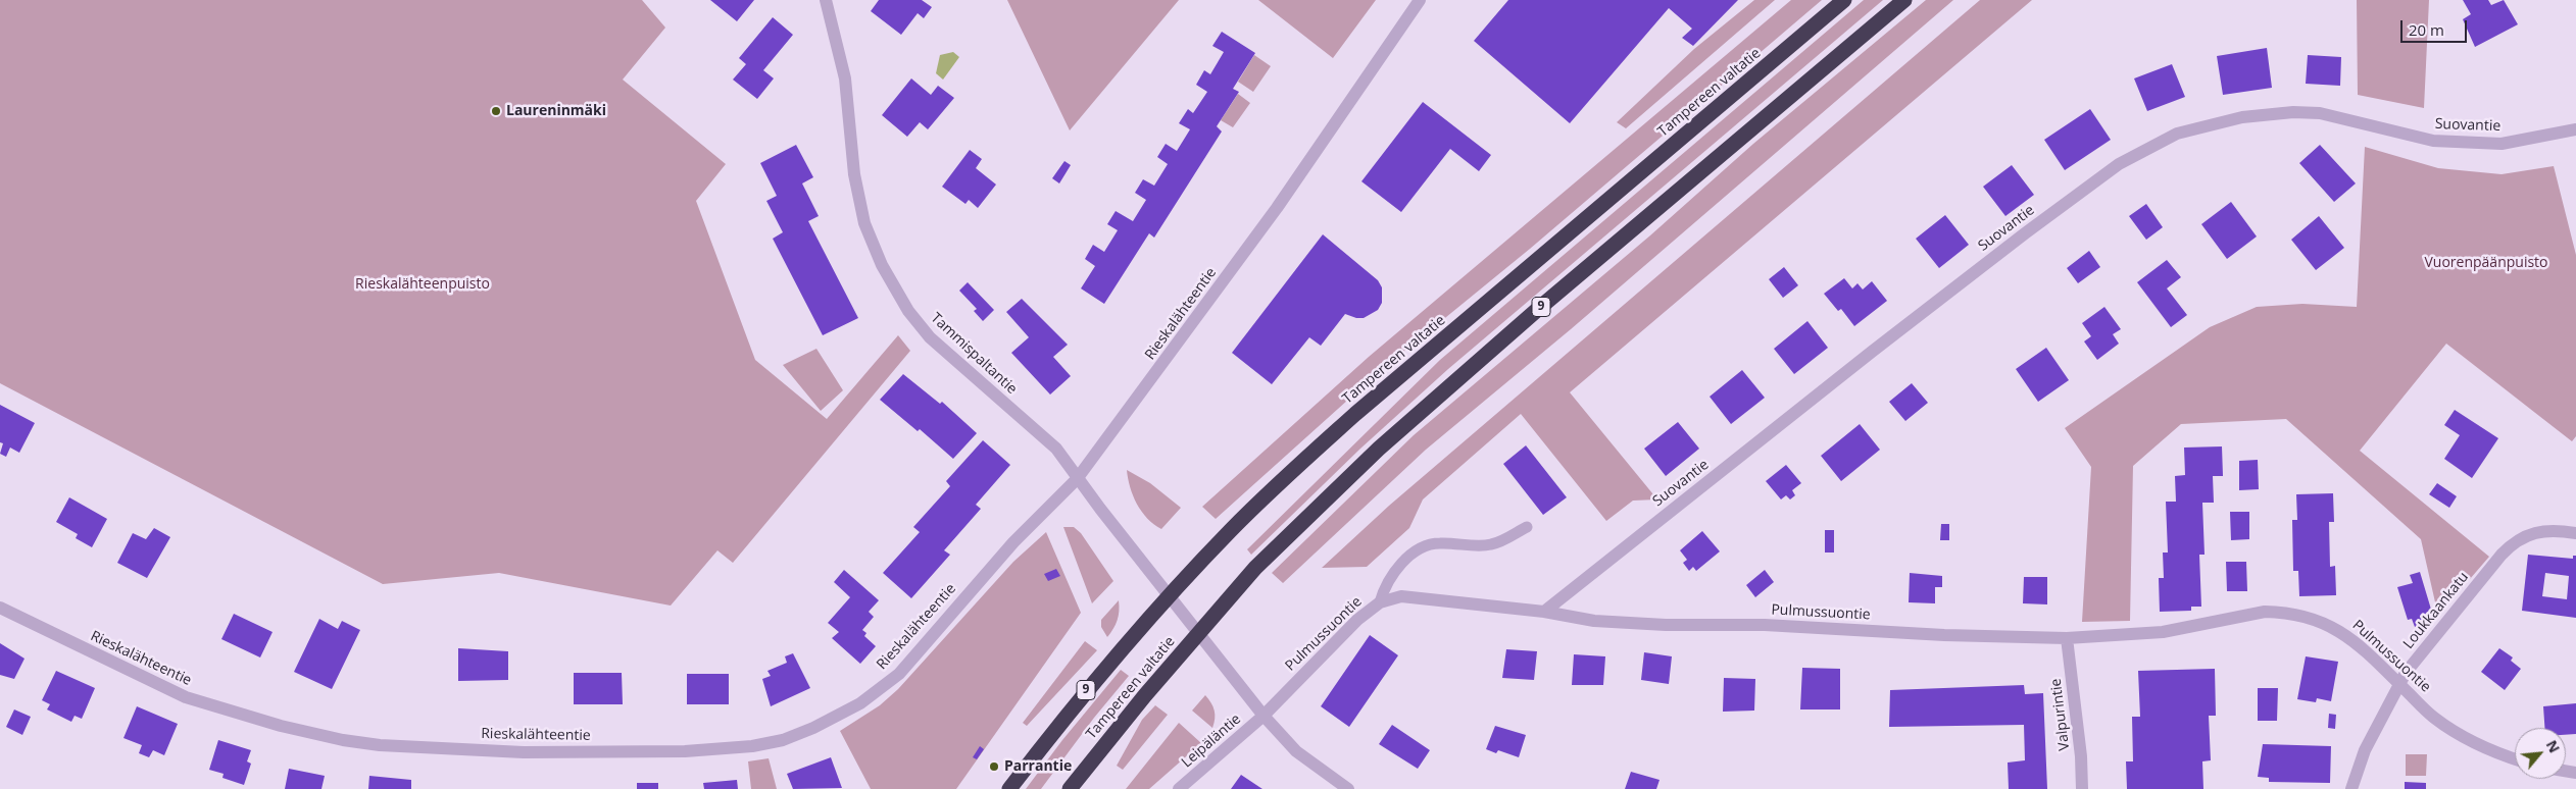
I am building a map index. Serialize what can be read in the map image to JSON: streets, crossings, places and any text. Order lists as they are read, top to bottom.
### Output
{
  "streets": {
    "highway": ["Tampereen valtatie", "9"],
    "street": [
      "Suovantie",
      "Rieskalähteentie",
      "Tammispaltantie",
      "Loukkaankatu",
      "Pulmussuontie",
      "Valpurintie",
      "Leipäläntie"
    ]
  },
  "crossings": [
    ["Tampereen valtatie", "Tammispaltantie"],
    ["Suovantie", "Pulmussuontie"],
    ["Rieskalähteentie", "Tammispaltantie"],
    ["Loukkaankatu", "Pulmussuontie"],
    ["Pulmussuontie", "Valpurintie"],
    ["Pulmussuontie", "Leipäläntie"]
  ],
  "parks": ["Vuorenpäänpuisto", "Rieskalähteenpuisto"],
  "places": ["Laureninmäki", "Parrantie"],
  "scale_bar": "20 m",
  "north": "top right"
}
